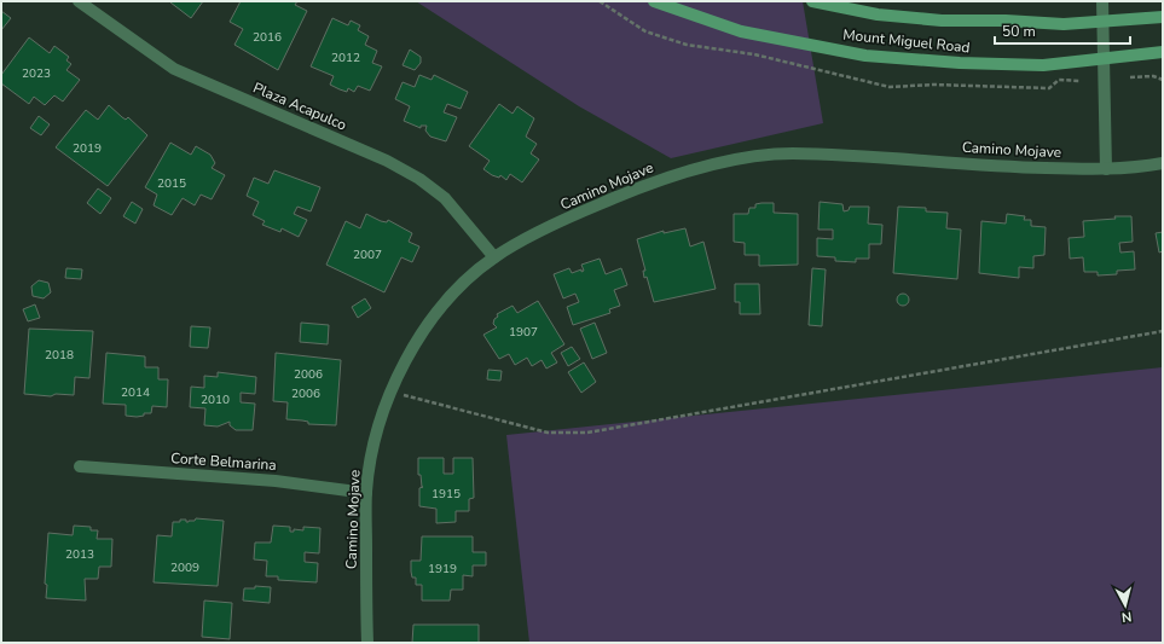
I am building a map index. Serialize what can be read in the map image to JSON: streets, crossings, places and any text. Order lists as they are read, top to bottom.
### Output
{
  "streets": {
    "street": [
      "Mount Miguel Road",
      "Plaza Acapulco",
      "Camino Mojave",
      "Corte Belmarina"
    ]
  },
  "crossings": [
    ["Plaza Acapulco", "Camino Mojave"],
    ["Camino Mojave", "Corte Belmarina"]
  ],
  "house_numbers": [
    "2016",
    "2012",
    "2023",
    "2019",
    "2015",
    "2007",
    "1907",
    "2018",
    "2006",
    "2014",
    "2006",
    "2010",
    "1915",
    "2013",
    "2009",
    "1919"
  ],
  "scale_bar": "50 m",
  "north": "bottom"
}
